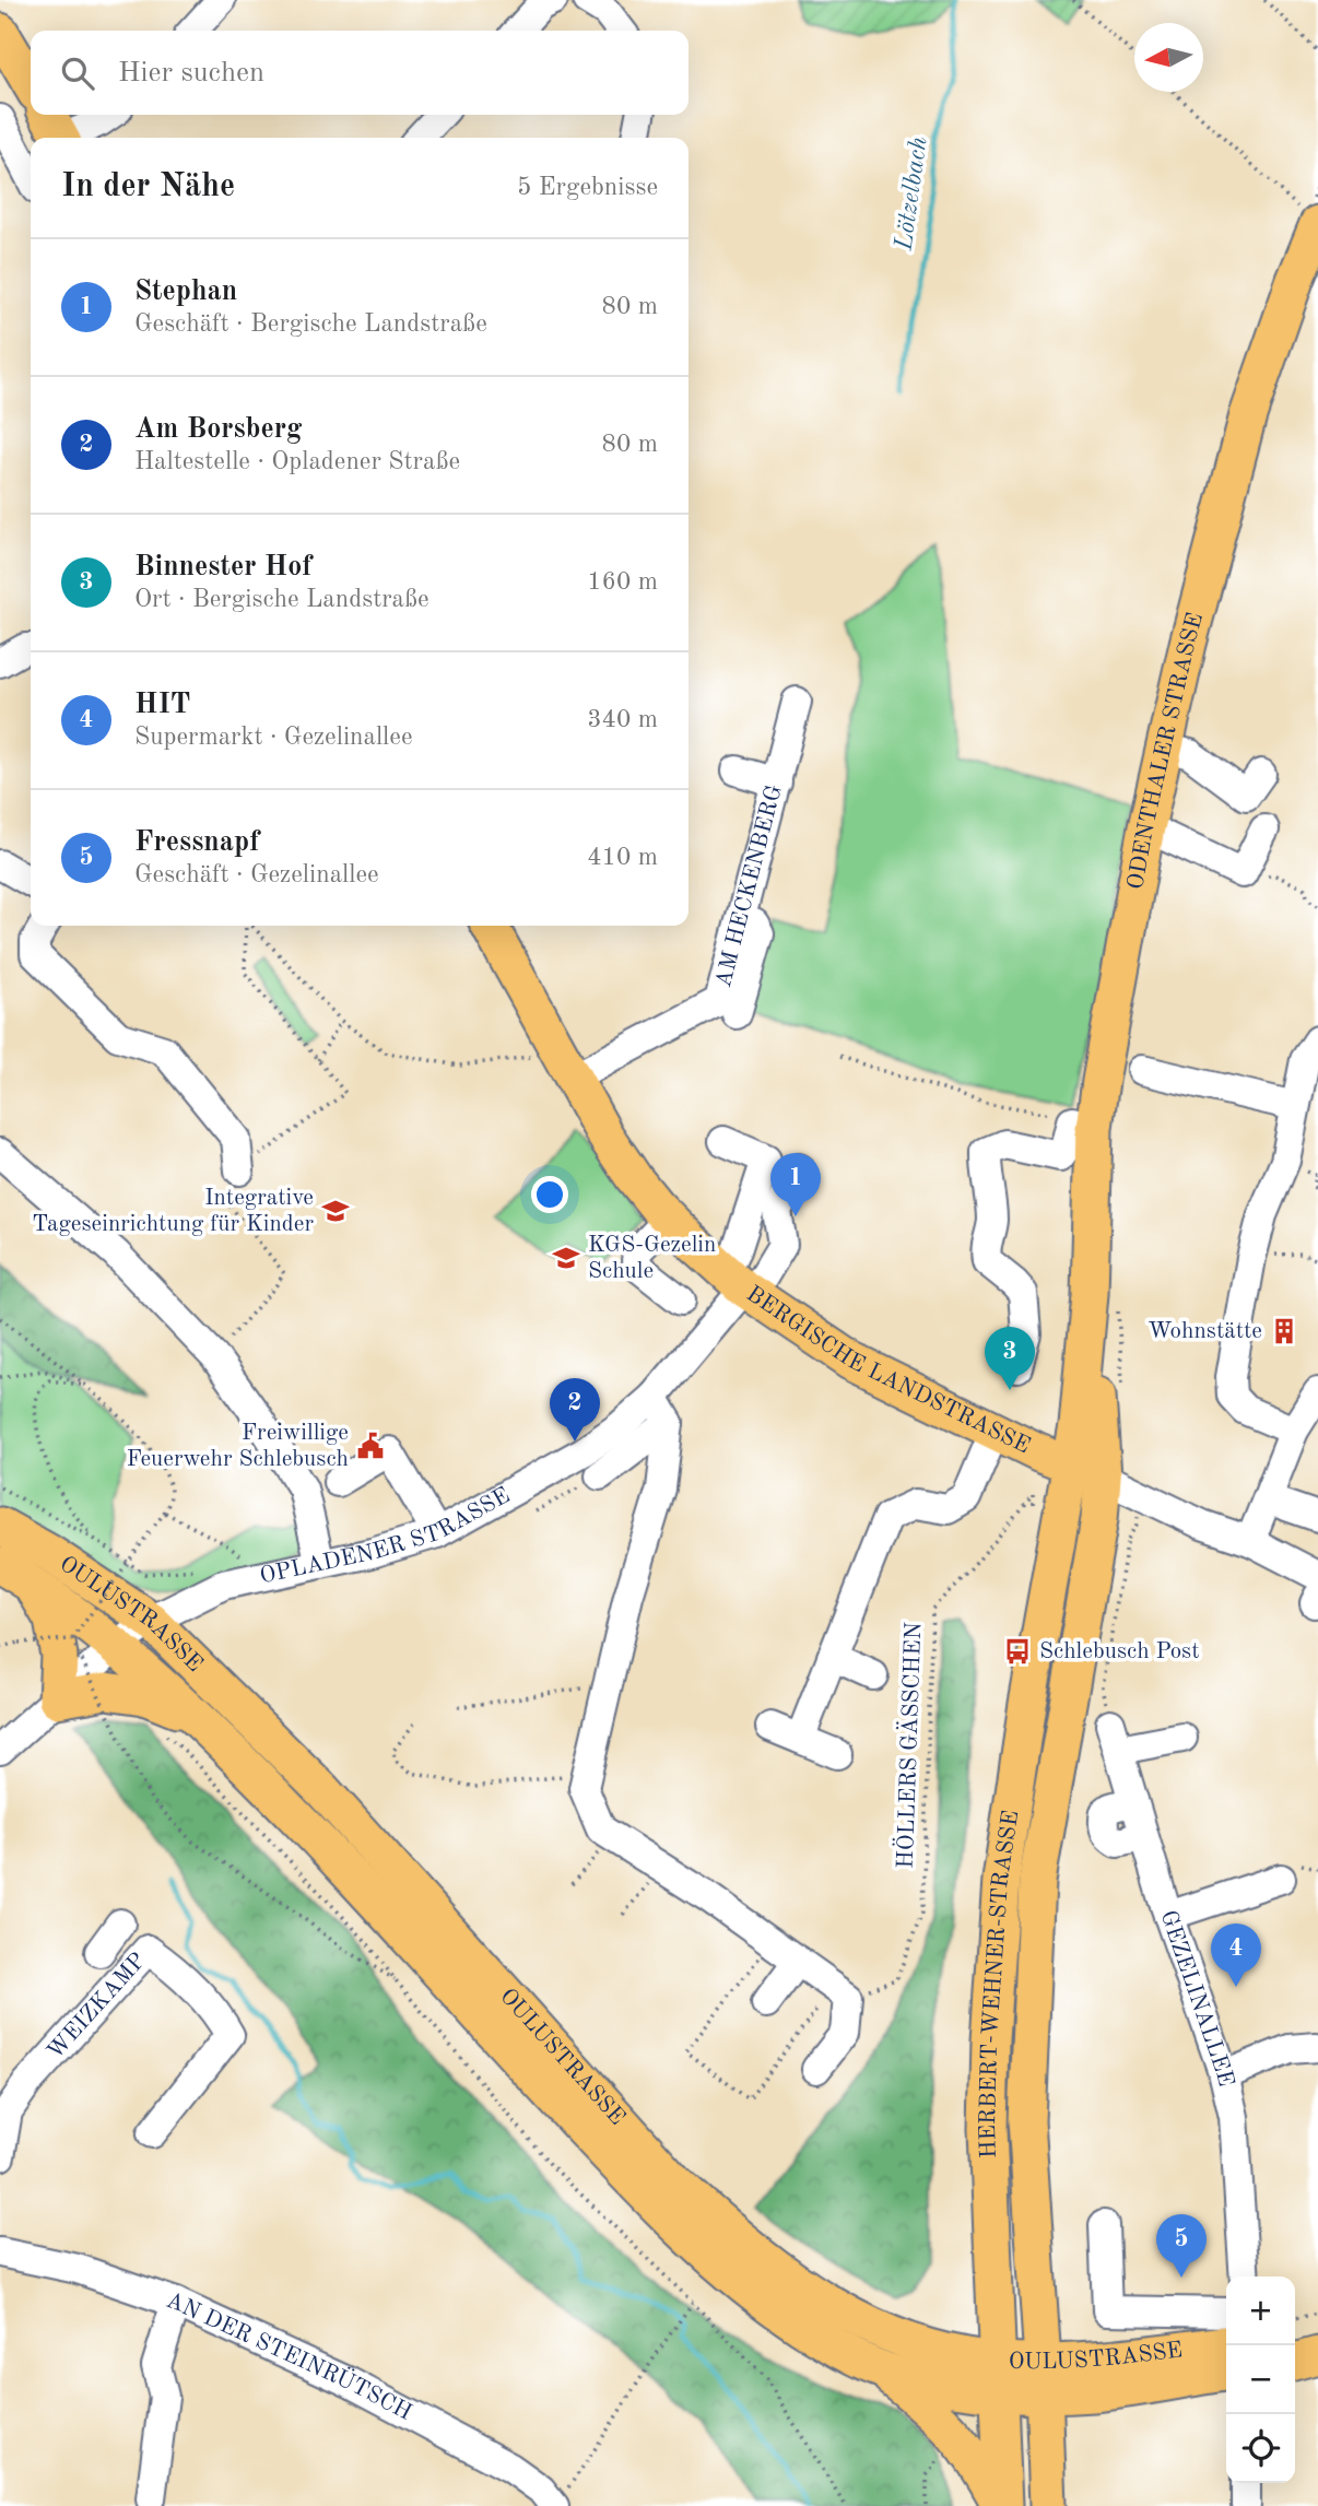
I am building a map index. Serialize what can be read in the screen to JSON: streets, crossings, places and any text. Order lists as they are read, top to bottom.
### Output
{
  "streets": {
    "main road": [
      "ODENTHALER STRASSE",
      "BERGISCHE LANDSTRASSE",
      "OULUSTRASSE",
      "HERBERT-WEHNER-STRASSE"
    ],
    "street": [
      "AM HECKENBERG",
      "OPLADENER STRASSE",
      "GEZELINALLEE",
      "WEIZKAMP",
      "AN DER STEINRÜTSCH"
    ],
    "path": ["HÖLLERS GÄSSCHEN"]
  },
  "crossings": [
    ["ODENTHALER STRASSE", "BERGISCHE LANDSTRASSE"],
    ["ODENTHALER STRASSE", "HERBERT-WEHNER-STRASSE"],
    ["AM HECKENBERG", "BERGISCHE LANDSTRASSE"],
    ["BERGISCHE LANDSTRASSE", "OPLADENER STRASSE"],
    ["BERGISCHE LANDSTRASSE", "HERBERT-WEHNER-STRASSE"],
    ["OPLADENER STRASSE", "OULUSTRASSE"],
    ["OULUSTRASSE", "HERBERT-WEHNER-STRASSE"]
  ],
  "water": ["Lötzelbach"],
  "places": {
    "school or university": ["Integrative Tageseinrichtung für Kinder", "KGS-Gezelin Schule"],
    "building": ["Wohnstätte"],
    "public building": ["Freiwillige Feuerwehr Schlebusch"],
    "bus stop": ["Schlebusch Post"]
  },
  "north": "left",
  "page": {
    "search": "Hier suchen",
    "heading": ["In der Nähe", "5 Ergebnisse"],
    "list": [
      {
        "mark": "1",
        "name": "Stephan",
        "note": "Geschäft · Bergische Landstraße",
        "value": "80 m"
      },
      {
        "mark": "2",
        "name": "Am Borsberg",
        "note": "Haltestelle · Opladener Straße",
        "value": "80 m"
      },
      {
        "mark": "3",
        "name": "Binnester Hof",
        "note": "Ort · Bergische Landstraße",
        "value": "160 m"
      },
      {
        "mark": "4",
        "name": "HIT",
        "note": "Supermarkt · Gezelinallee",
        "value": "340 m"
      },
      {
        "mark": "5",
        "name": "Fressnapf",
        "note": "Geschäft · Gezelinallee",
        "value": "410 m"
      }
    ],
    "pins": [
      "1",
      "3",
      "2",
      "4",
      "5"
    ],
    "map_buttons": ["+", "−"]
  }
}
